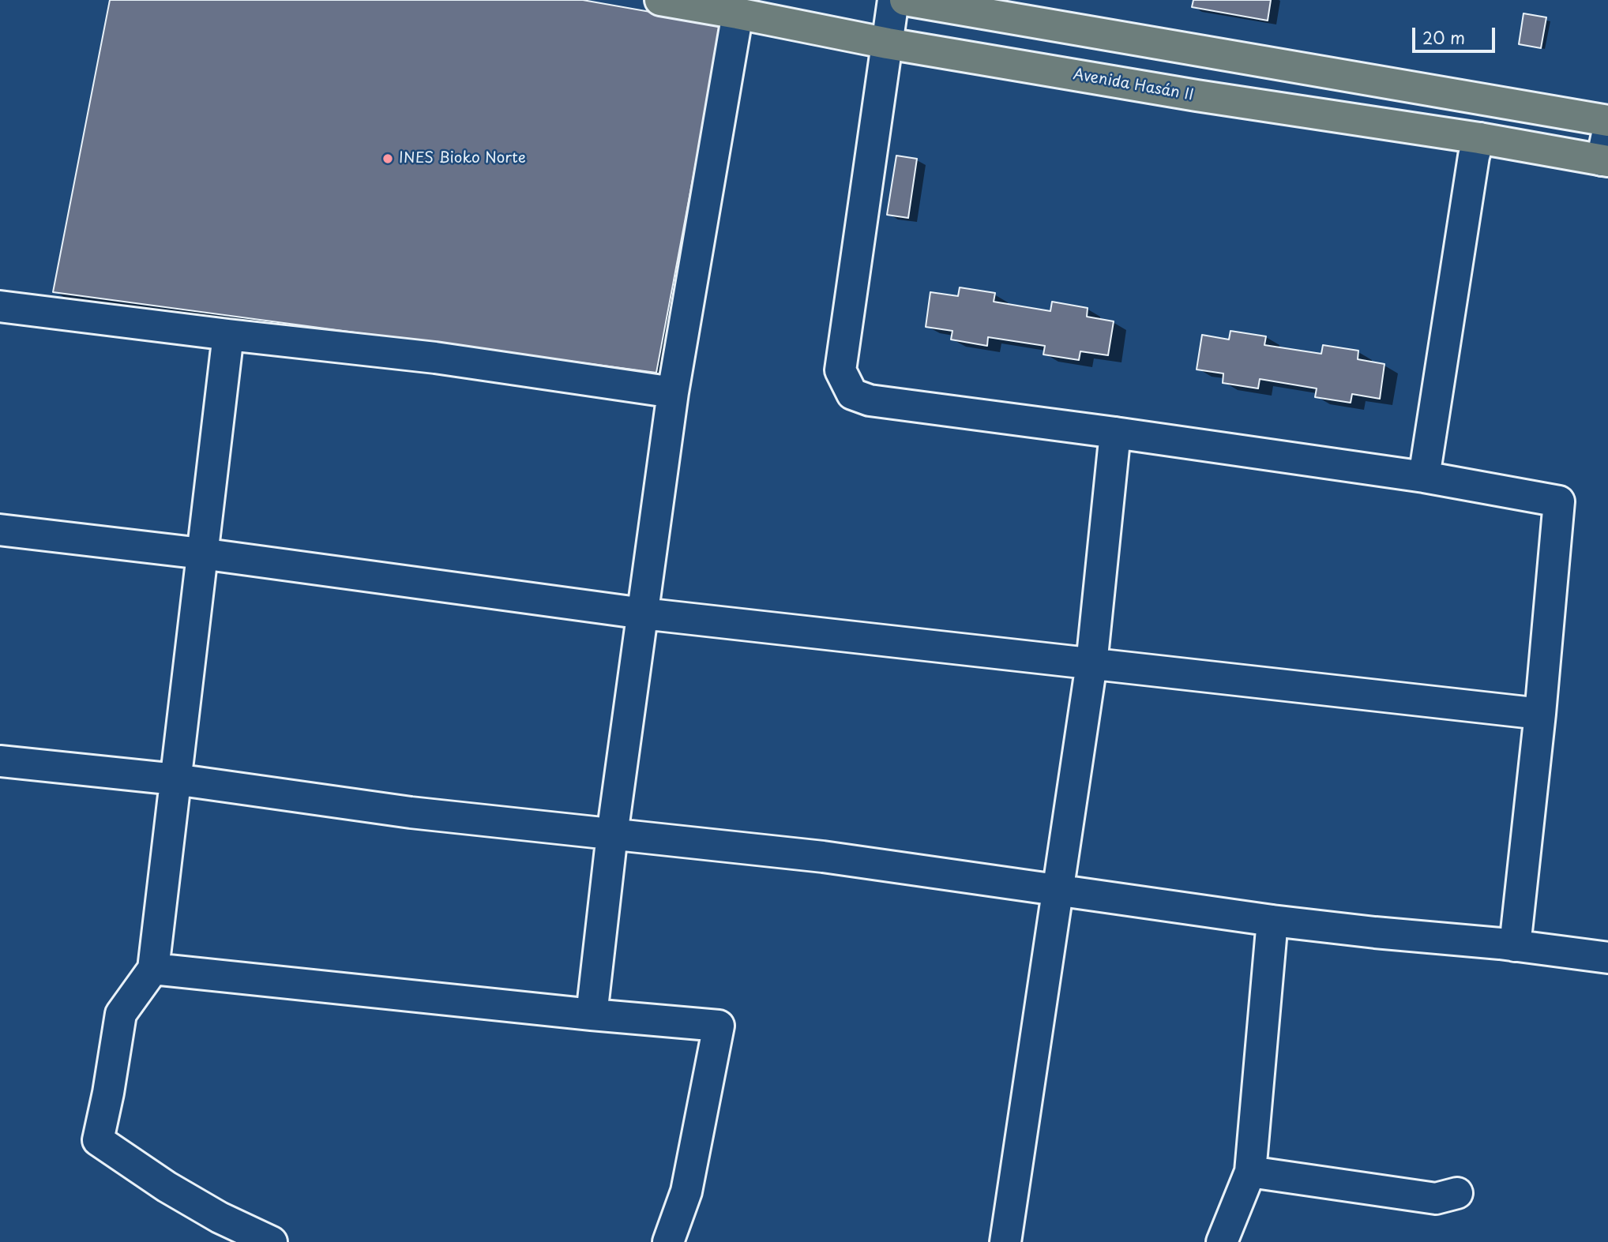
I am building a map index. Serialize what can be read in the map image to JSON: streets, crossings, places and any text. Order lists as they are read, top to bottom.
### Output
{
  "streets": {
    "main road": ["Avenida Hasán II"]
  },
  "places": ["INES Bioko Norte"],
  "scale_bar": "20 m"
}
